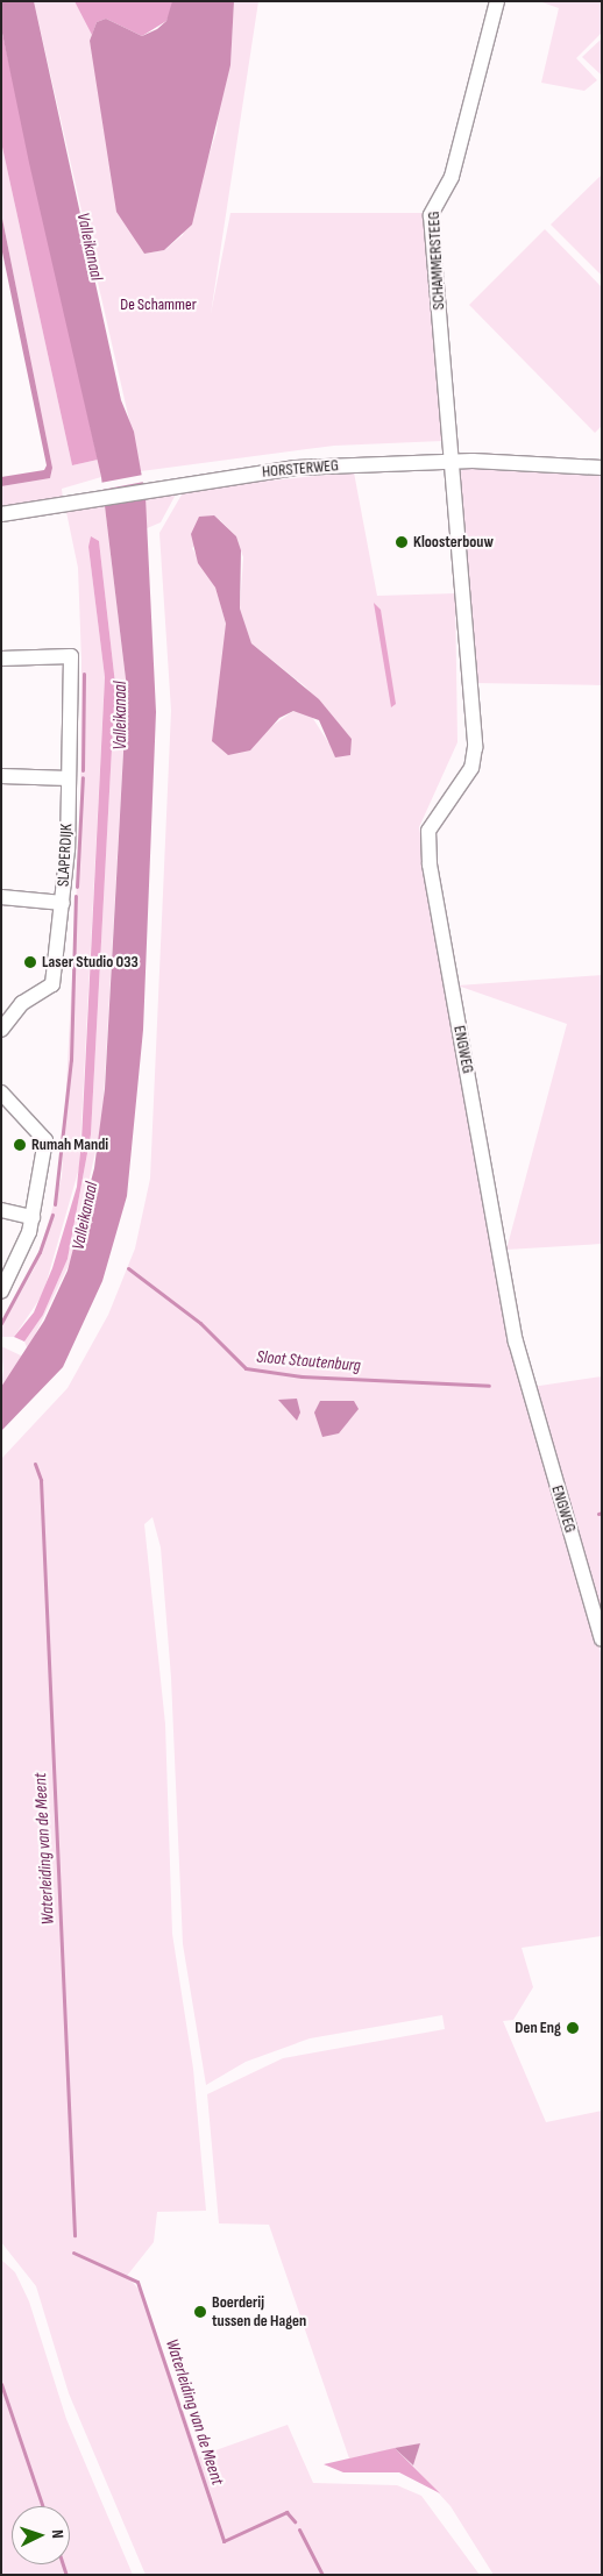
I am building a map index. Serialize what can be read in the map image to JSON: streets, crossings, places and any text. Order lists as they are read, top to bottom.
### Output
{
  "streets": {
    "street": [
      "SCHAMMERSTEEG",
      "HORSTERWEG",
      "SLAPERDIJK",
      "ENGWEG"
    ]
  },
  "crossings": [
    ["SCHAMMERSTEEG", "HORSTERWEG"],
    ["SCHAMMERSTEEG", "ENGWEG"],
    ["HORSTERWEG", "ENGWEG"]
  ],
  "water": ["Valleikanaal", "Sloot Stoutenburg", "Waterleiding van de Meent"],
  "parks": ["De Schammer"],
  "places": [
    "Kloosterbouw",
    "Laser Studio 033",
    "Rumah Mandi",
    "Den Eng",
    "Boerderij tussen de Hagen"
  ],
  "north": "right"
}
